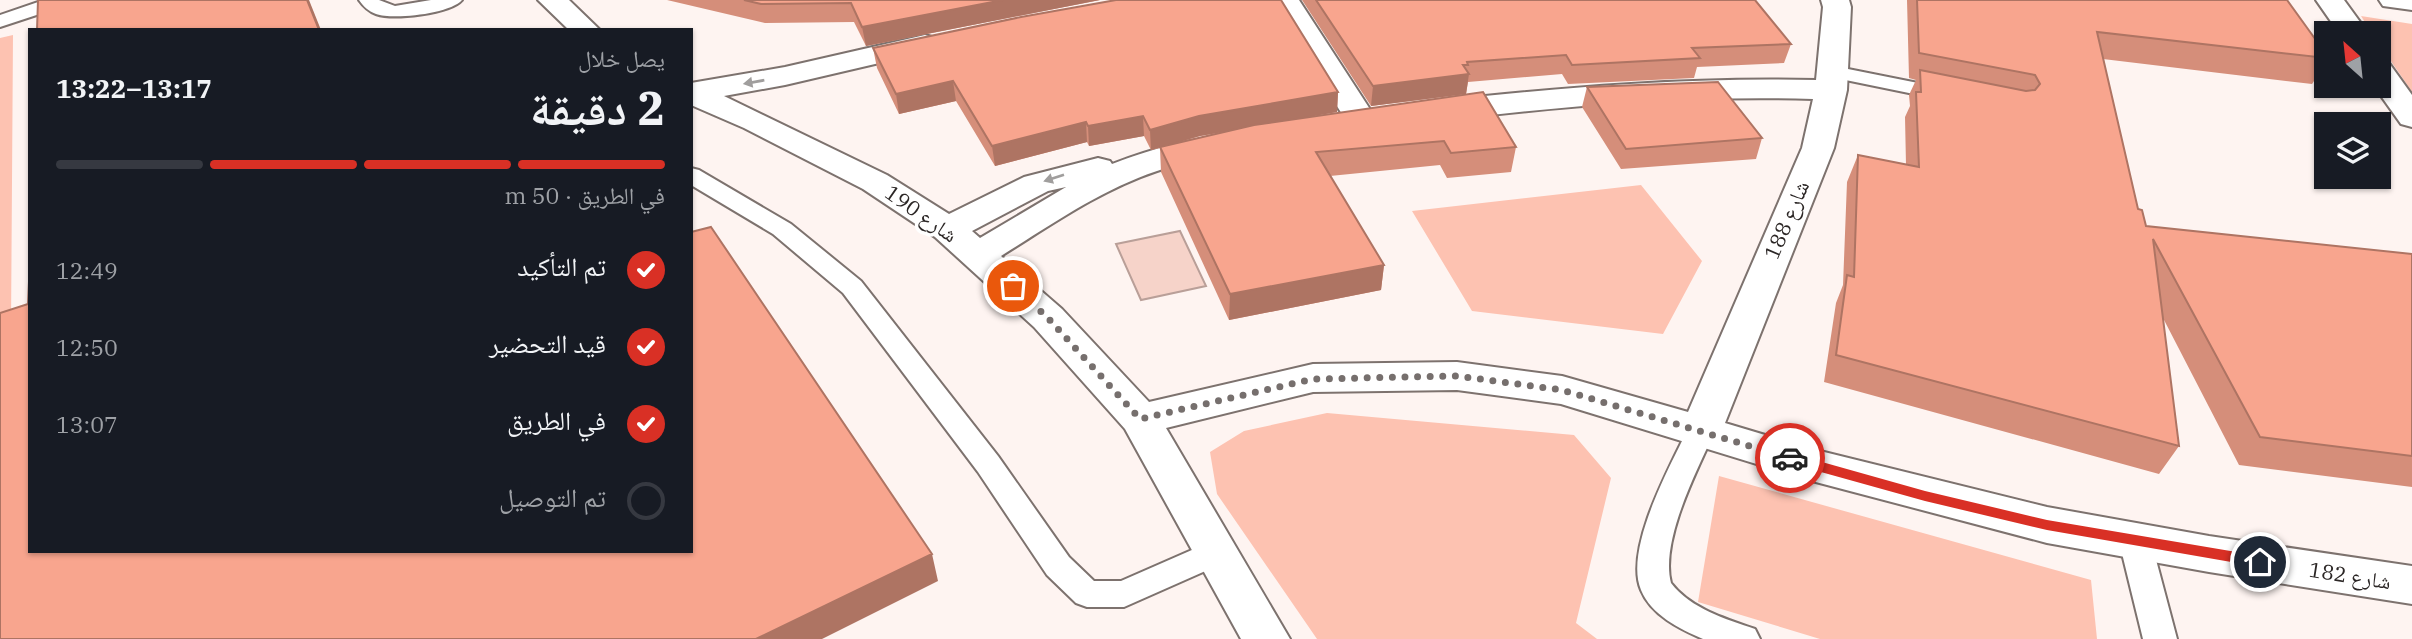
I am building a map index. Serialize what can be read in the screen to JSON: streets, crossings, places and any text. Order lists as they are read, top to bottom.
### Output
{
  "streets": {
    "street": ["شارع 190", "شارع 188", "شارع 182"]
  },
  "crossings": [
    ["شارع 190", "شارع 182"],
    ["شارع 188", "شارع 182"]
  ],
  "north": "top left",
  "page": {
    "heading": ["2 دقيقة", "يصل خلال", "13:17–13:22"],
    "bar": "في الطريق · 50 m",
    "list": [
      ["تم التأكيد", "12:49"],
      ["قيد التحضير", "12:50"],
      ["في الطريق", "13:07"],
      "تم التوصيل"
    ]
  }
}
